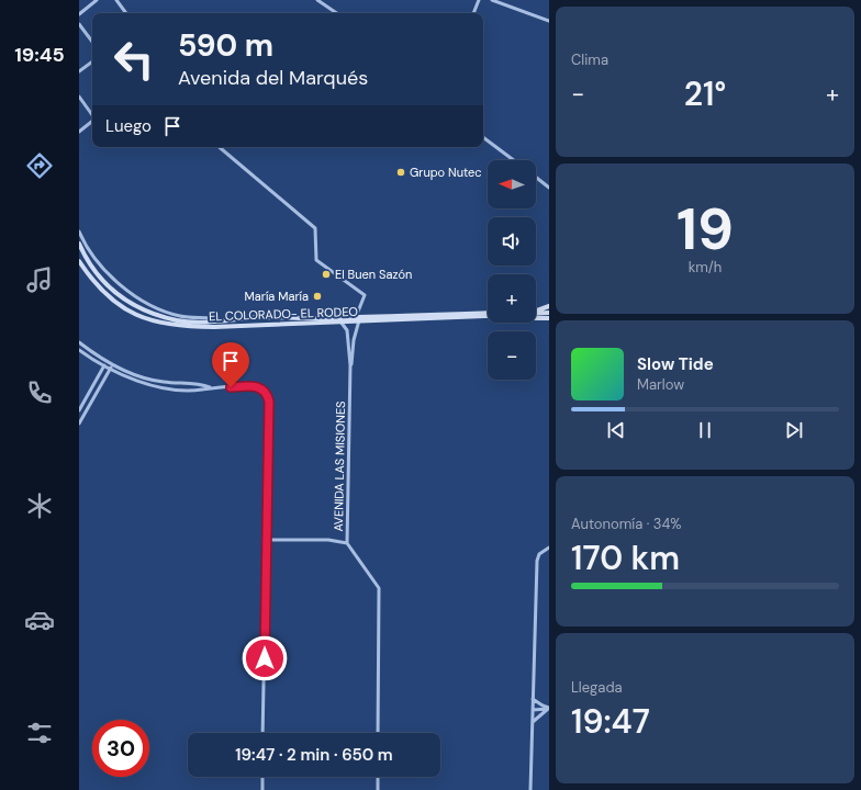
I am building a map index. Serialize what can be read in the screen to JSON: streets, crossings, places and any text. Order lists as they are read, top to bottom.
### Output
{
  "streets": {
    "main road": ["EL COLORADO- EL RODEO"],
    "street": ["AVENIDA LAS MISIONES"]
  },
  "crossings": [
    ["EL COLORADO- EL RODEO", "AVENIDA LAS MISIONES"]
  ],
  "places": ["Grupo Nutec", "El Buen Sazón", "María María"],
  "north": "left",
  "page": {
    "tabs": "19:45",
    "tile": [
      "Clima",
      ["19", "km/h"],
      ["Autonomía · 34%", "170 km"],
      ["Llegada", "19:47"]
    ],
    "turn": ["590 m", "Avenida del Marqués"],
    "heat": ["−", "21°", "+"],
    "then": "Luego",
    "map_buttons": ["+", "−"],
    "song": ["Slow Tide", "Marlow"],
    "limit": "30",
    "trip": "19:47 · 2 min · 650 m"
  }
}
